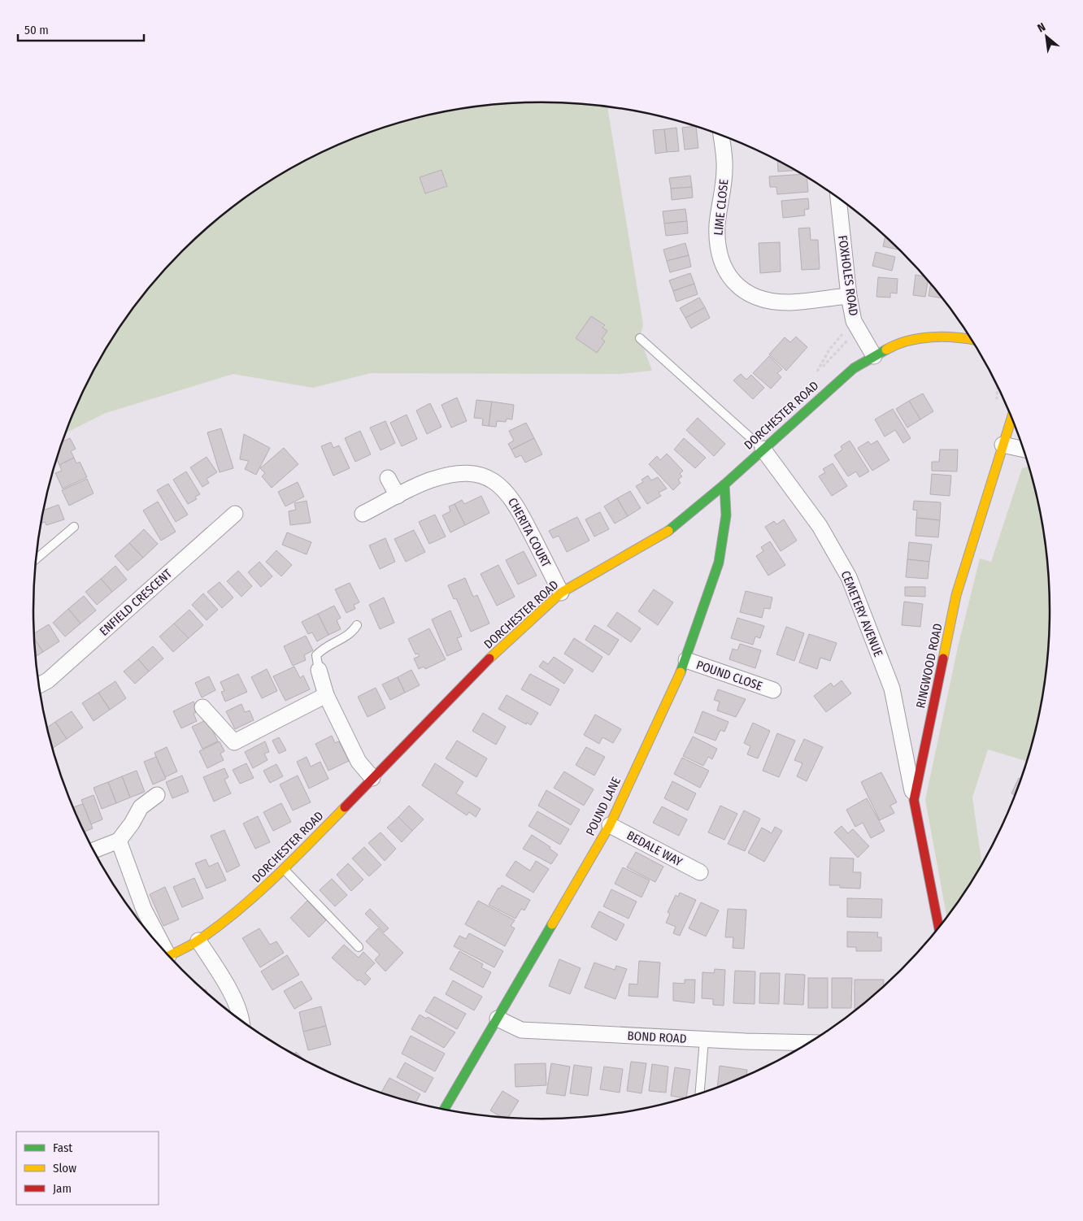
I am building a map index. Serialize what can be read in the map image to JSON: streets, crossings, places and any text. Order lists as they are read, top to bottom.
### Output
{
  "streets": {
    "street": [
      "LIME CLOSE",
      "FOXHOLES ROAD",
      "DORCHESTER ROAD",
      "CHERITA COURT",
      "ENFIELD CRESCENT",
      "CEMETERY AVENUE",
      "RINGWOOD ROAD",
      "POUND CLOSE",
      "POUND LANE",
      "BEDALE WAY",
      "BOND ROAD"
    ]
  },
  "crossings": [
    ["LIME CLOSE", "FOXHOLES ROAD"],
    ["FOXHOLES ROAD", "DORCHESTER ROAD"],
    ["DORCHESTER ROAD", "CHERITA COURT"],
    ["DORCHESTER ROAD", "CEMETERY AVENUE"],
    ["DORCHESTER ROAD", "POUND LANE"],
    ["CEMETERY AVENUE", "RINGWOOD ROAD"],
    ["POUND CLOSE", "POUND LANE"],
    ["POUND LANE", "BEDALE WAY"],
    ["POUND LANE", "BOND ROAD"]
  ],
  "legend": ["Fast", "Slow", "Jam"],
  "scale_bar": "50 m",
  "north": "top left"
}
